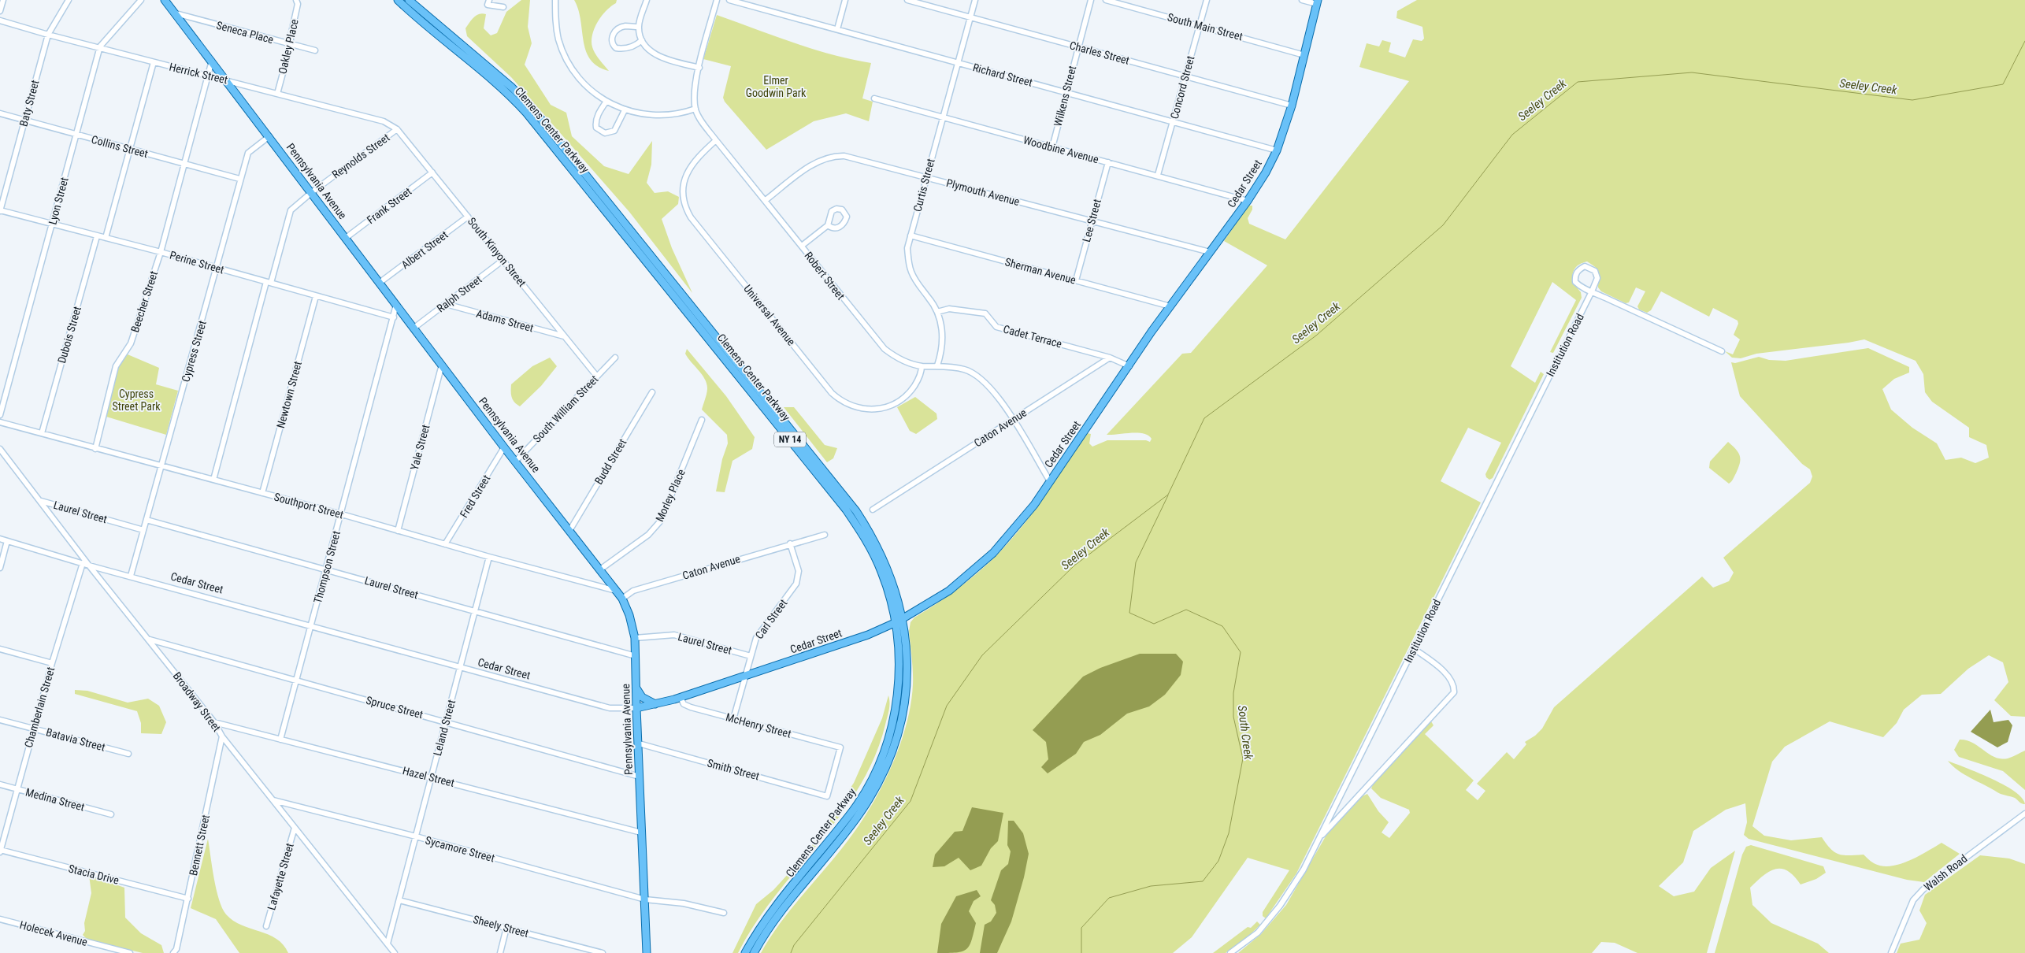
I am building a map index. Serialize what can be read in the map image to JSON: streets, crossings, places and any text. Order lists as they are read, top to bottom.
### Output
{
  "streets": {
    "main road": [
      "Clemens Center Parkway",
      "Pennsylvania Avenue",
      "Cedar Street",
      "NY 14"
    ],
    "street": [
      "South Main Street",
      "Seneca Place",
      "Oakley Place",
      "Charles Street",
      "Herrick Street",
      "Richard Street",
      "Concord Street",
      "Wilkens Street",
      "Baty Street",
      "Collins Street",
      "Woodbine Avenue",
      "Reynolds Street",
      "Curtis Street",
      "Plymouth Avenue",
      "Lyon Street",
      "Frank Street",
      "Lee Street",
      "Albert Street",
      "South Kinyon Street",
      "Perine Street",
      "Sherman Avenue",
      "Robert Street",
      "Ralph Street",
      "Beecher Street",
      "Universal Avenue",
      "Adams Street",
      "Dubois Street",
      "Cadet Terrace",
      "Institution Road",
      "Cypress Street",
      "Newtown Street",
      "South William Street",
      "Caton Avenue",
      "Yale Street",
      "Budd Street",
      "Morley Place",
      "Fred Street",
      "Southport Street",
      "Laurel Street",
      "Thompson Street",
      "Carl Street",
      "Broadway Street",
      "Chamberlain Street",
      "Spruce Street",
      "McHenry Street",
      "Leland Street",
      "Batavia Street",
      "Smith Street",
      "Hazel Street",
      "Medina Street",
      "Bennett Street",
      "Sycamore Street",
      "Walsh Road",
      "Stacia Drive",
      "Lafayette Street",
      "Sheely Street",
      "Holecek Avenue"
    ]
  },
  "crossings": [
    ["South Main Street", "Concord Street"],
    ["South Main Street", "Cedar Street"],
    ["Seneca Place", "Oakley Place"],
    ["Seneca Place", "Pennsylvania Avenue"],
    ["Oakley Place", "Herrick Street"],
    ["Charles Street", "Concord Street"],
    ["Charles Street", "Wilkens Street"],
    ["Charles Street", "Cedar Street"],
    ["Charles Street", "Curtis Street"],
    ["Herrick Street", "Baty Street"],
    ["Herrick Street", "Reynolds Street"],
    ["Herrick Street", "Pennsylvania Avenue"],
    ["Herrick Street", "Lyon Street"],
    ["Herrick Street", "South Kinyon Street"],
    ["Herrick Street", "Beecher Street"],
    ["Richard Street", "Concord Street"],
    ["Richard Street", "Wilkens Street"],
    ["Richard Street", "Cedar Street"],
    ["Richard Street", "Curtis Street"],
    ["Concord Street", "Woodbine Avenue"],
    ["Wilkens Street", "Woodbine Avenue"],
    ["Baty Street", "Collins Street"],
    ["Baty Street", "Perine Street"],
    ["Clemens Center Parkway", "Cedar Street"],
    ["Collins Street", "Lyon Street"],
    ["Collins Street", "Beecher Street"],
    ["Collins Street", "Cypress Street"],
    ["Woodbine Avenue", "Cedar Street"],
    ["Woodbine Avenue", "Curtis Street"],
    ["Woodbine Avenue", "Lee Street"],
    ["Reynolds Street", "Pennsylvania Avenue"],
    ["Reynolds Street", "South Kinyon Street"],
    ["Reynolds Street", "Perine Street"],
    ["Reynolds Street", "Southport Street"],
    ["Pennsylvania Avenue", "Cedar Street"],
    ["Pennsylvania Avenue", "Frank Street"],
    ["Pennsylvania Avenue", "Albert Street"],
    ["Pennsylvania Avenue", "Ralph Street"],
    ["Pennsylvania Avenue", "Beecher Street"],
    ["Pennsylvania Avenue", "Cypress Street"],
    ["Pennsylvania Avenue", "South William Street"],
    ["Pennsylvania Avenue", "Caton Avenue"],
    ["Pennsylvania Avenue", "Yale Street"],
    ["Pennsylvania Avenue", "Budd Street"],
    ["Pennsylvania Avenue", "Morley Place"],
    ["Pennsylvania Avenue", "Fred Street"],
    ["Pennsylvania Avenue", "Southport Street"],
    ["Pennsylvania Avenue", "Laurel Street"],
    ["Pennsylvania Avenue", "Thompson Street"],
    ["Pennsylvania Avenue", "Spruce Street"],
    ["Pennsylvania Avenue", "Smith Street"],
    ["Pennsylvania Avenue", "Hazel Street"],
    ["Pennsylvania Avenue", "Sycamore Street"],
    ["Cedar Street", "Plymouth Avenue"],
    ["Cedar Street", "Sherman Avenue"],
    ["Cedar Street", "Robert Street"],
    ["Cedar Street", "Cypress Street"],
    ["Cedar Street", "Thompson Street"],
    ["Cedar Street", "Carl Street"],
    ["Cedar Street", "Broadway Street"],
    ["Cedar Street", "Chamberlain Street"],
    ["Cedar Street", "McHenry Street"],
    ["Cedar Street", "Leland Street"],
    ["Curtis Street", "Plymouth Avenue"],
    ["Curtis Street", "Sherman Avenue"],
    ["Curtis Street", "Robert Street"],
    ["Curtis Street", "Cadet Terrace"],
    ["Plymouth Avenue", "Lee Street"],
    ["Plymouth Avenue", "Robert Street"],
    ["Lyon Street", "Perine Street"],
    ["Frank Street", "South Kinyon Street"],
    ["Lee Street", "Sherman Avenue"],
    ["Albert Street", "South Kinyon Street"],
    ["South Kinyon Street", "Ralph Street"],
    ["South Kinyon Street", "Adams Street"],
    ["South Kinyon Street", "South William Street"],
    ["Perine Street", "Beecher Street"],
    ["Perine Street", "Dubois Street"],
    ["Perine Street", "Cypress Street"],
    ["Perine Street", "Newtown Street"],
    ["Perine Street", "Thompson Street"],
    ["Robert Street", "Universal Avenue"],
    ["Robert Street", "Caton Avenue"],
    ["Ralph Street", "Adams Street"],
    ["Beecher Street", "Southport Street"],
    ["Dubois Street", "Southport Street"],
    ["Cadet Terrace", "Caton Avenue"],
    ["Cypress Street", "Southport Street"],
    ["Cypress Street", "Laurel Street"],
    ["Newtown Street", "Southport Street"],
    ["Caton Avenue", "Carl Street"],
    ["Yale Street", "Southport Street"],
    ["Fred Street", "Southport Street"],
    ["Southport Street", "Thompson Street"],
    ["Southport Street", "Leland Street"],
    ["Laurel Street", "Thompson Street"],
    ["Laurel Street", "Carl Street"],
    ["Laurel Street", "Broadway Street"],
    ["Laurel Street", "Leland Street"],
    ["Thompson Street", "Spruce Street"],
    ["Thompson Street", "Hazel Street"],
    ["Carl Street", "McHenry Street"],
    ["Broadway Street", "Spruce Street"],
    ["Broadway Street", "Leland Street"],
    ["Broadway Street", "Hazel Street"],
    ["Broadway Street", "Bennett Street"],
    ["Broadway Street", "Sycamore Street"],
    ["Broadway Street", "Lafayette Street"],
    ["Chamberlain Street", "Batavia Street"],
    ["Chamberlain Street", "Medina Street"],
    ["Chamberlain Street", "Stacia Drive"],
    ["Spruce Street", "Leland Street"],
    ["McHenry Street", "Smith Street"],
    ["Leland Street", "Hazel Street"],
    ["Leland Street", "Sycamore Street"],
    ["Leland Street", "Sheely Street"],
    ["Bennett Street", "Stacia Drive"]
  ],
  "water": ["Seeley Creek", "South Creek"],
  "parks": ["Elmer Goodwin Park", "Cypress Street Park"]
}
